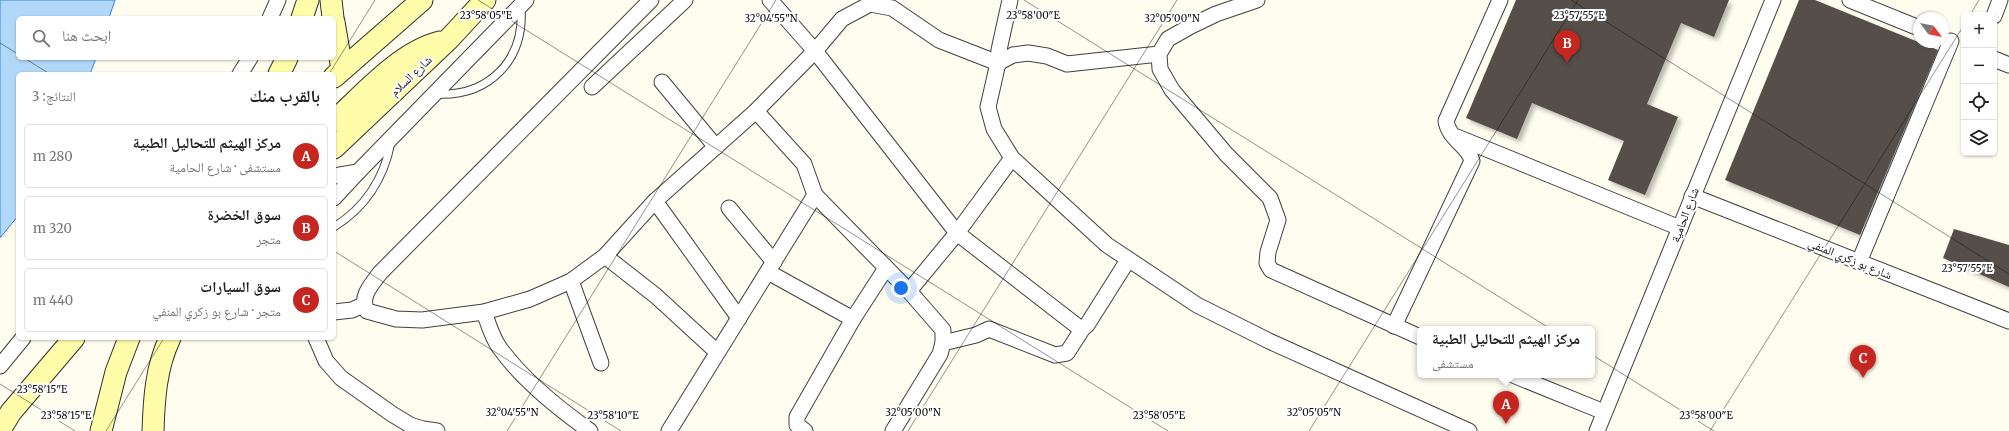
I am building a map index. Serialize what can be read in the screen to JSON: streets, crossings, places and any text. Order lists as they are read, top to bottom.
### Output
{
  "streets": {
    "main road": ["شارع السلام"],
    "street": ["شارع الحامية", "شارع بو زكري المنفي"]
  },
  "crossings": [
    ["شارع الحامية", "شارع بو زكري المنفي"]
  ],
  "north": "bottom right",
  "page": {
    "map_buttons": ["+", "−"],
    "search": "ابحث هنا",
    "pins": ["B", "C", "A"],
    "heading": ["بالقرب منك", "النتائج: 3"],
    "list": [
      {
        "mark": "A",
        "name": "مركز الهيثم للتحاليل الطبية",
        "note": "مستشفى · شارع الحامية",
        "value": "280 m"
      },
      {
        "mark": "B",
        "name": "سوق الخضرة",
        "note": "متجر",
        "value": "320 m"
      },
      {
        "mark": "C",
        "name": "سوق السيارات",
        "note": "متجر · شارع بو زكري المنفي",
        "value": "440 m"
      }
    ],
    "popup": ["مركز الهيثم للتحاليل الطبية", "مستشفى"]
  },
  "coordinates": [
    "23°57'55\"E",
    "23°58'05\"E",
    "23°58'00\"E",
    "32°04'55\"N",
    "32°05'00\"N",
    "23°58'15\"E",
    "32°05'05\"N",
    "23°58'10\"E"
  ]
}
